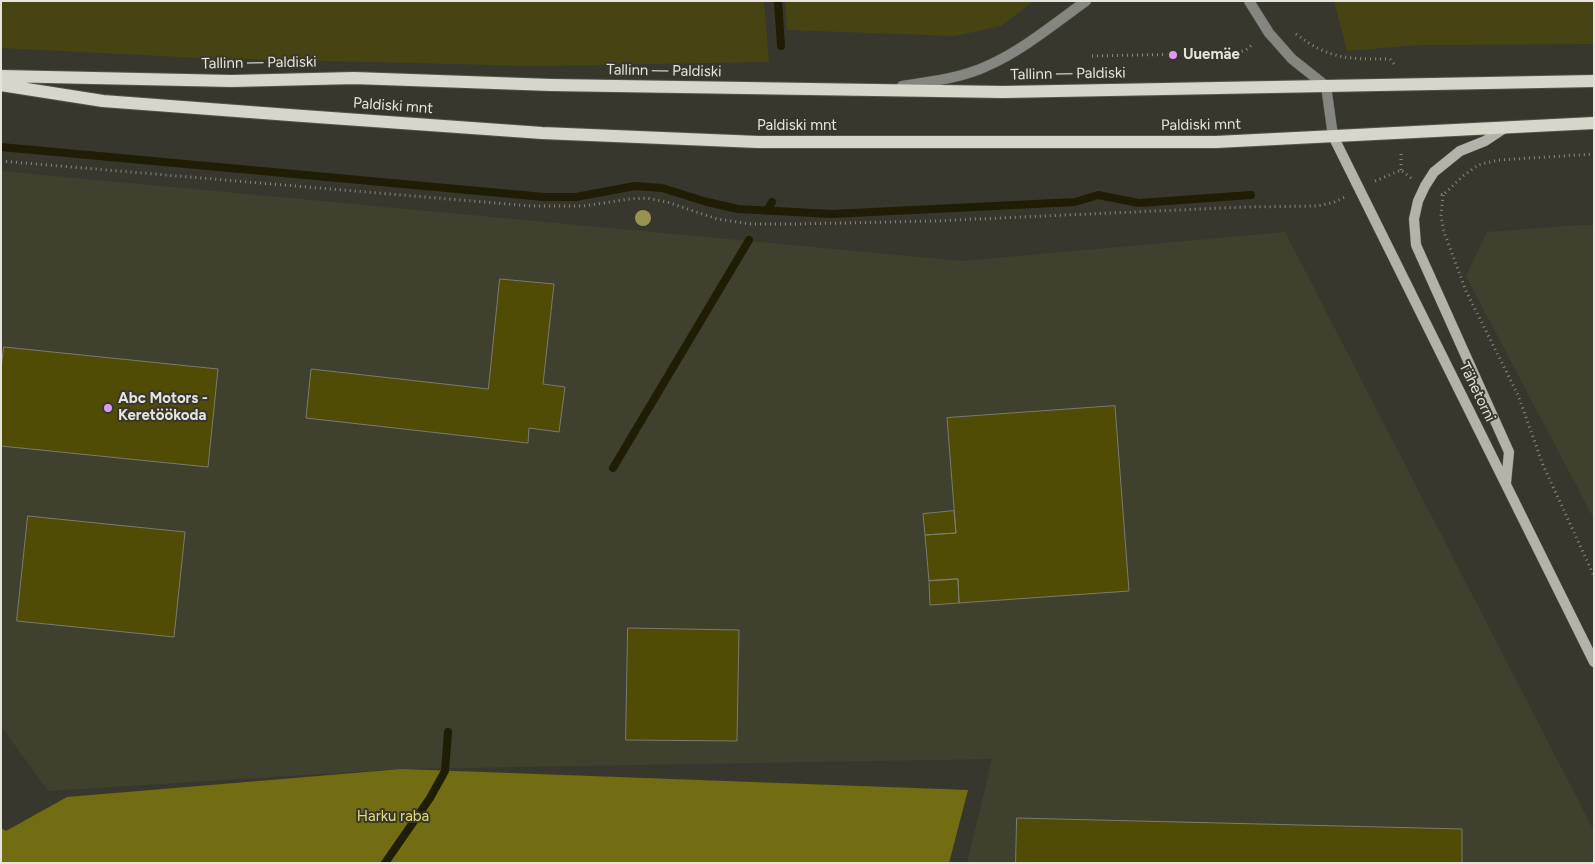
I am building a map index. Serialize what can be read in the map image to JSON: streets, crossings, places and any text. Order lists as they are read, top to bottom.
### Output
{
  "streets": {
    "main road": ["Tallinn — Paldiski", "Paldiski mnt"],
    "street": ["Tähetorni"]
  },
  "crossings": [
    ["Paldiski mnt", "Tähetorni"]
  ],
  "parks": ["Harku raba"],
  "places": ["Uuemäe", "Abc Motors - Keretöökoda"]
}
